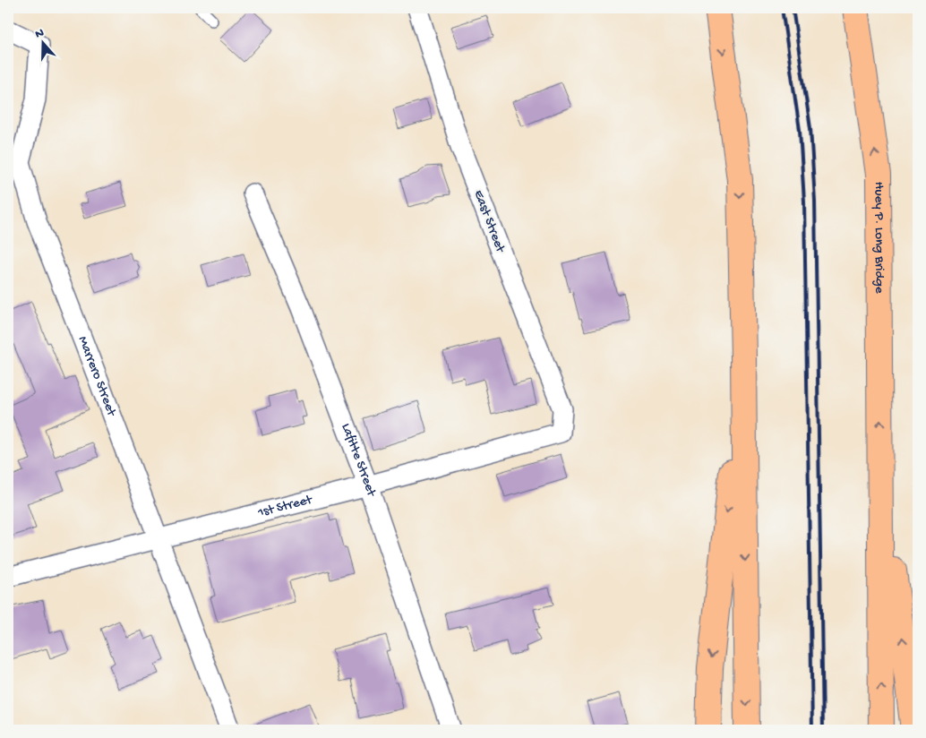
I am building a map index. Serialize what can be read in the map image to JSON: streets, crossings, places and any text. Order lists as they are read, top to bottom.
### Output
{
  "streets": {
    "highway": ["Huey P. Long Bridge"],
    "street": [
      "East Street",
      "Marrero Street",
      "Lafitte Street",
      "1st Street"
    ]
  },
  "crossings": [
    ["East Street", "1st Street"],
    ["Marrero Street", "1st Street"],
    ["Lafitte Street", "1st Street"]
  ],
  "north": "top"
}
